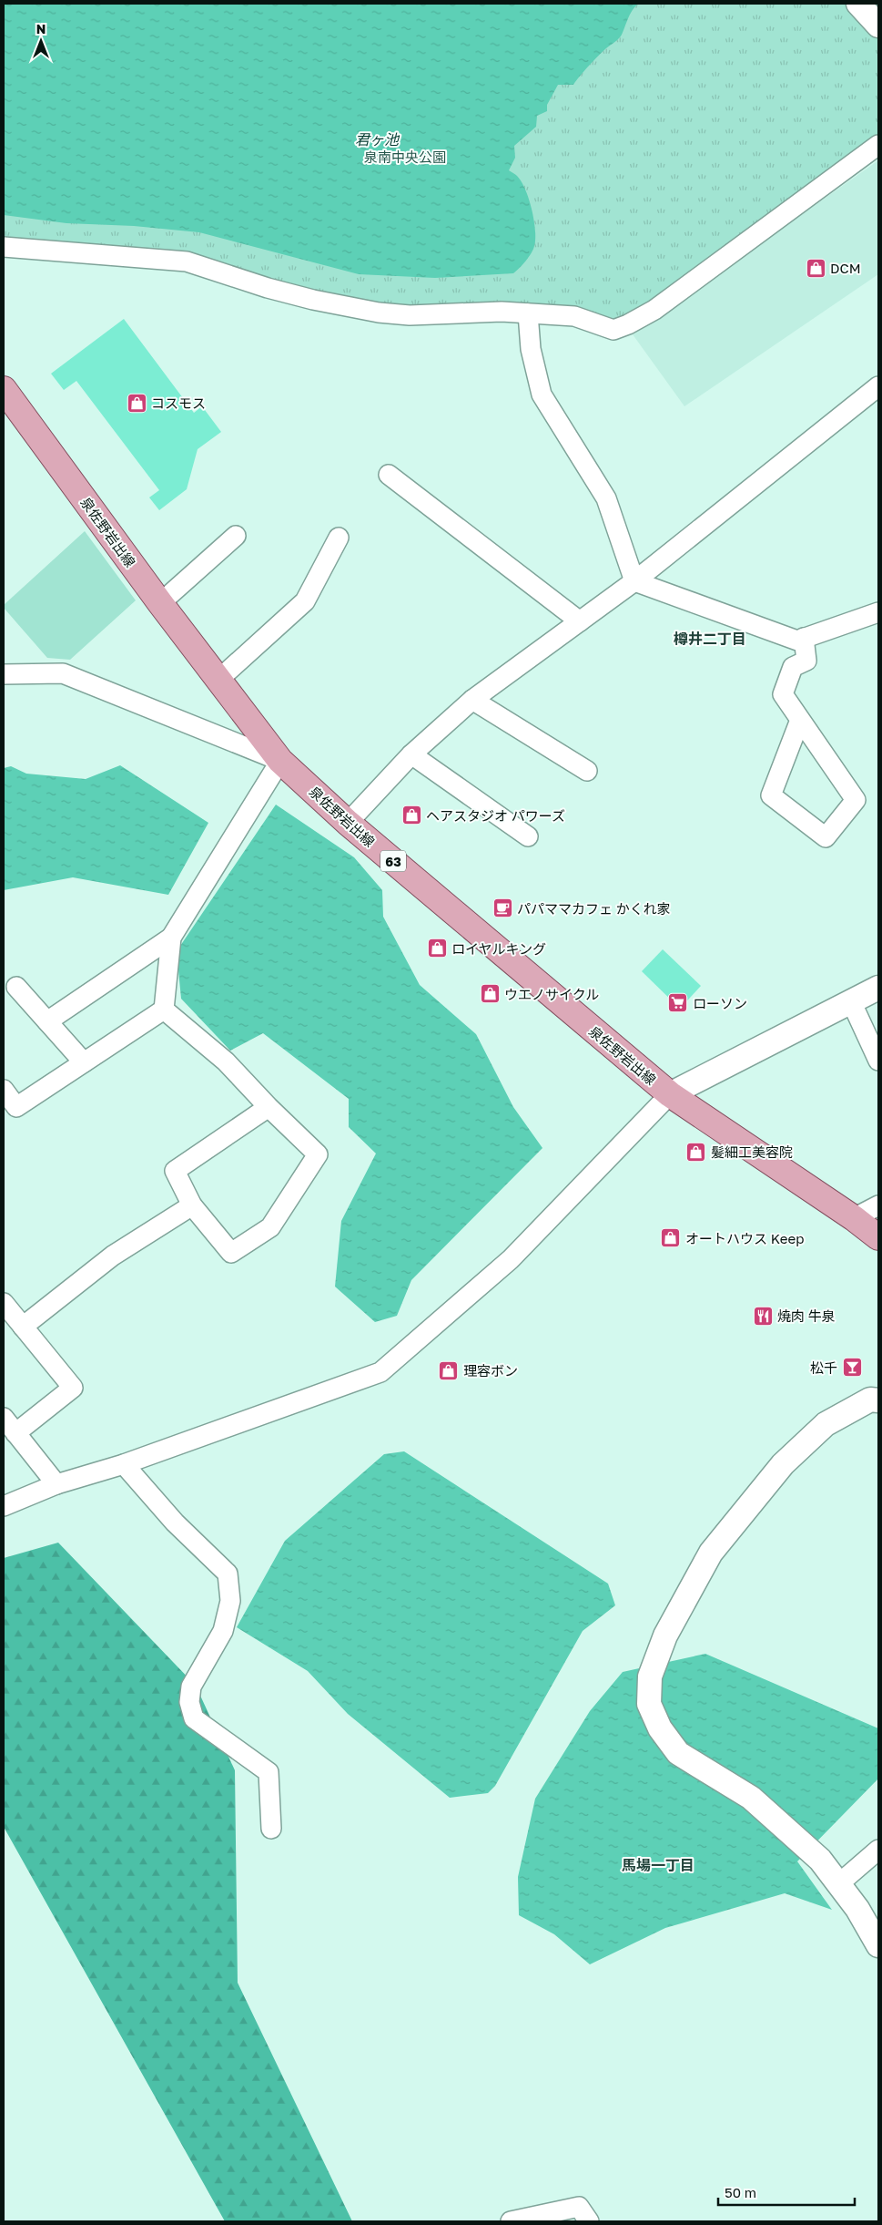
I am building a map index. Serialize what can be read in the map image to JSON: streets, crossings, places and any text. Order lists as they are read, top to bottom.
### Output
{
  "streets": {
    "main road": ["泉佐野岩出線", "63"]
  },
  "districts": ["樽井二丁目", "馬場一丁目"],
  "water": ["君ヶ池"],
  "parks": ["泉南中央公園"],
  "places": {
    "shop": [
      "DCM",
      "コスモス",
      "ヘアスタジオ パワーズ",
      "ロイヤルキング",
      "ウエノサイクル",
      "髪細工美容院",
      "オートハウス Keep",
      "理容ボン"
    ],
    "cafe": ["パパママカフェ かくれ家"],
    "supermarket": ["ローソン"],
    "restaurant": ["焼肉 牛泉"],
    "bar": ["松千"]
  },
  "scale_bar": "50 m",
  "north": "top"
}
